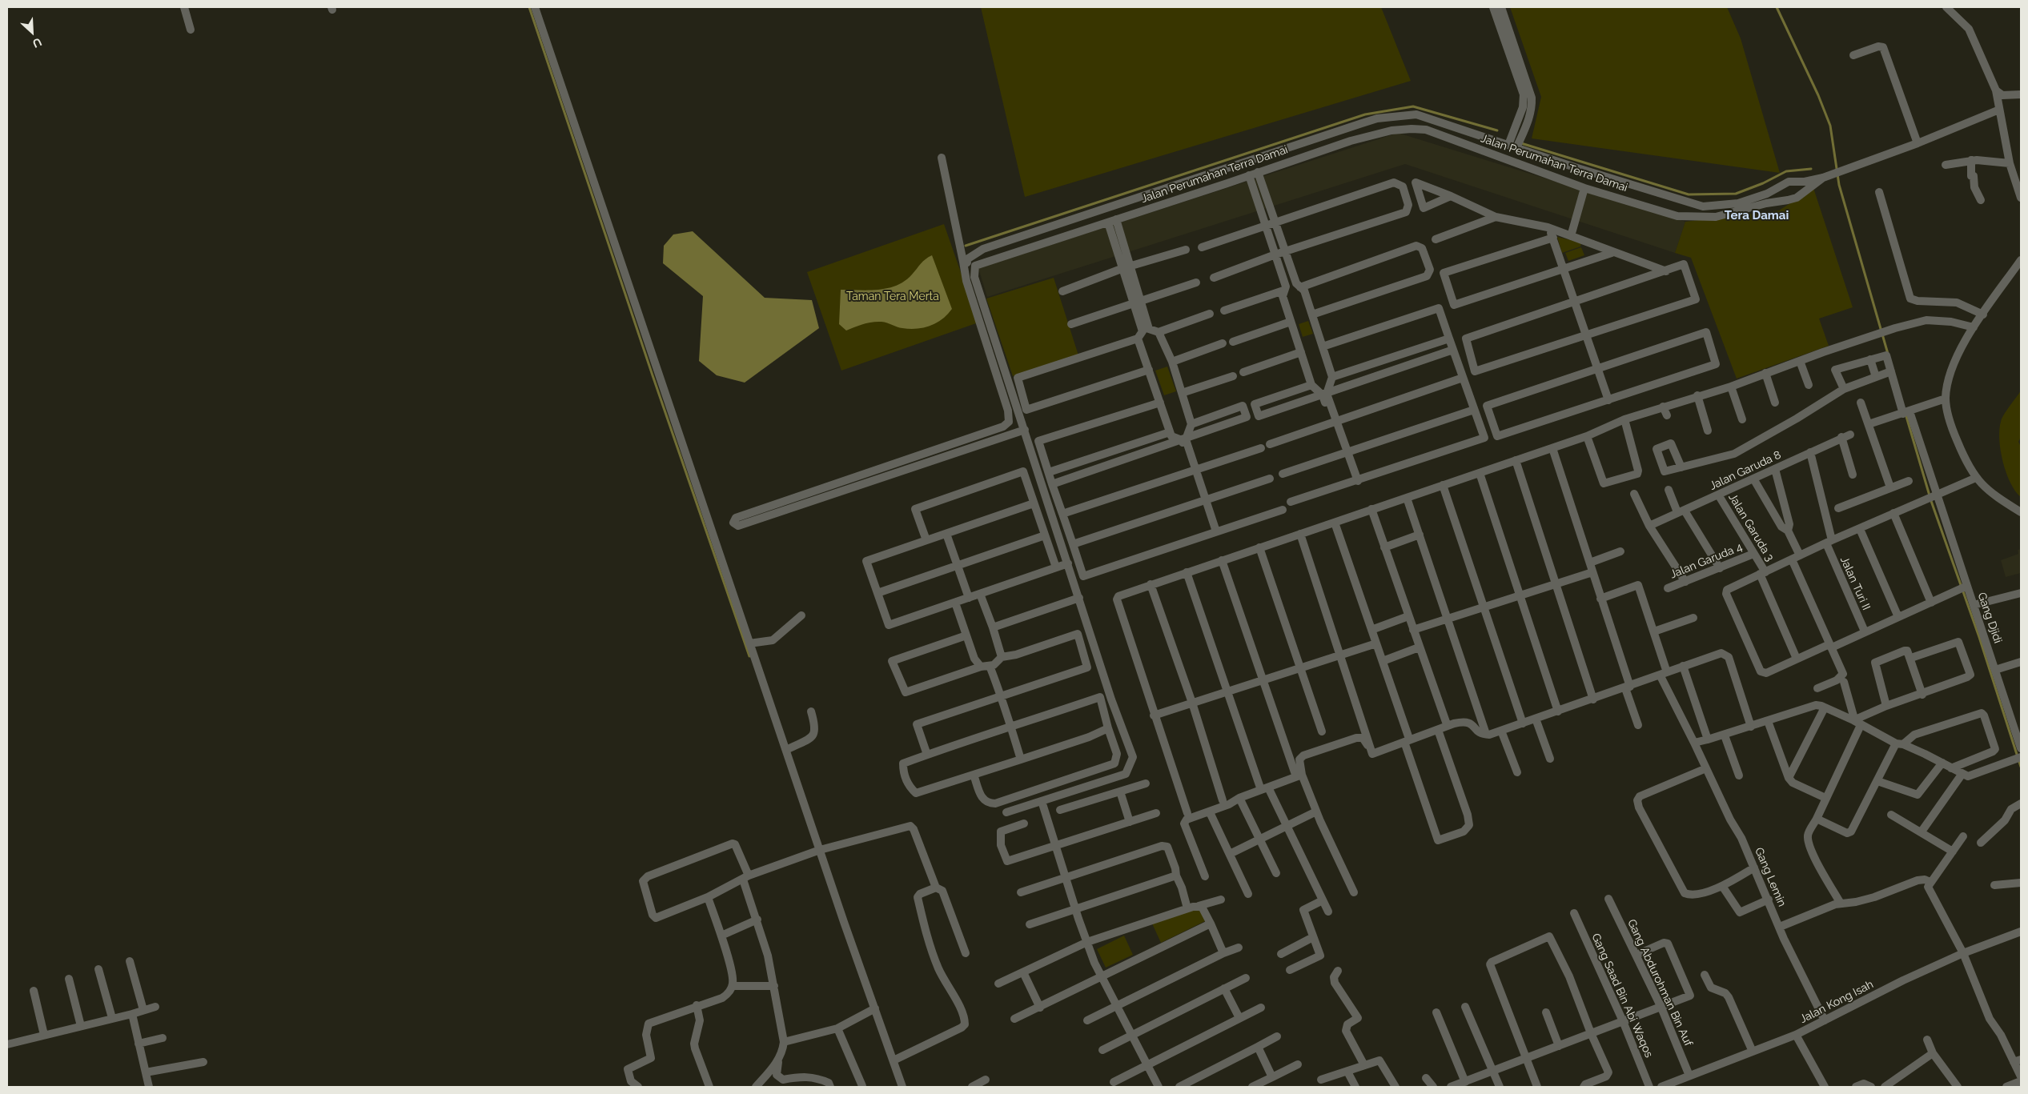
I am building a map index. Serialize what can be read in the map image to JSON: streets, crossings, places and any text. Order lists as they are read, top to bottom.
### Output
{
  "streets": {
    "street": [
      "Jalan Perumahan Terra Damai",
      "Jalan Garuda 8",
      "Jalan Garuda 3",
      "Jalan Garuda 4",
      "Jalan Turi II",
      "Gang Djidi",
      "Gang Lemin",
      "Gang Abdurohman Bin Auf",
      "Gang Saad Bin Abi Waqos",
      "Jalan Kong Isah"
    ]
  },
  "crossings": [
    ["Jalan Garuda 8", "Jalan Garuda 3"],
    ["Jalan Garuda 8", "Jalan Turi II"],
    ["Jalan Garuda 3", "Jalan Garuda 4"],
    ["Gang Lemin", "Jalan Kong Isah"],
    ["Gang Abdurohman Bin Auf", "Jalan Kong Isah"]
  ],
  "districts": ["Tera Damai"],
  "parks": ["Taman Tera Merta"],
  "north": "bottom right"
}
